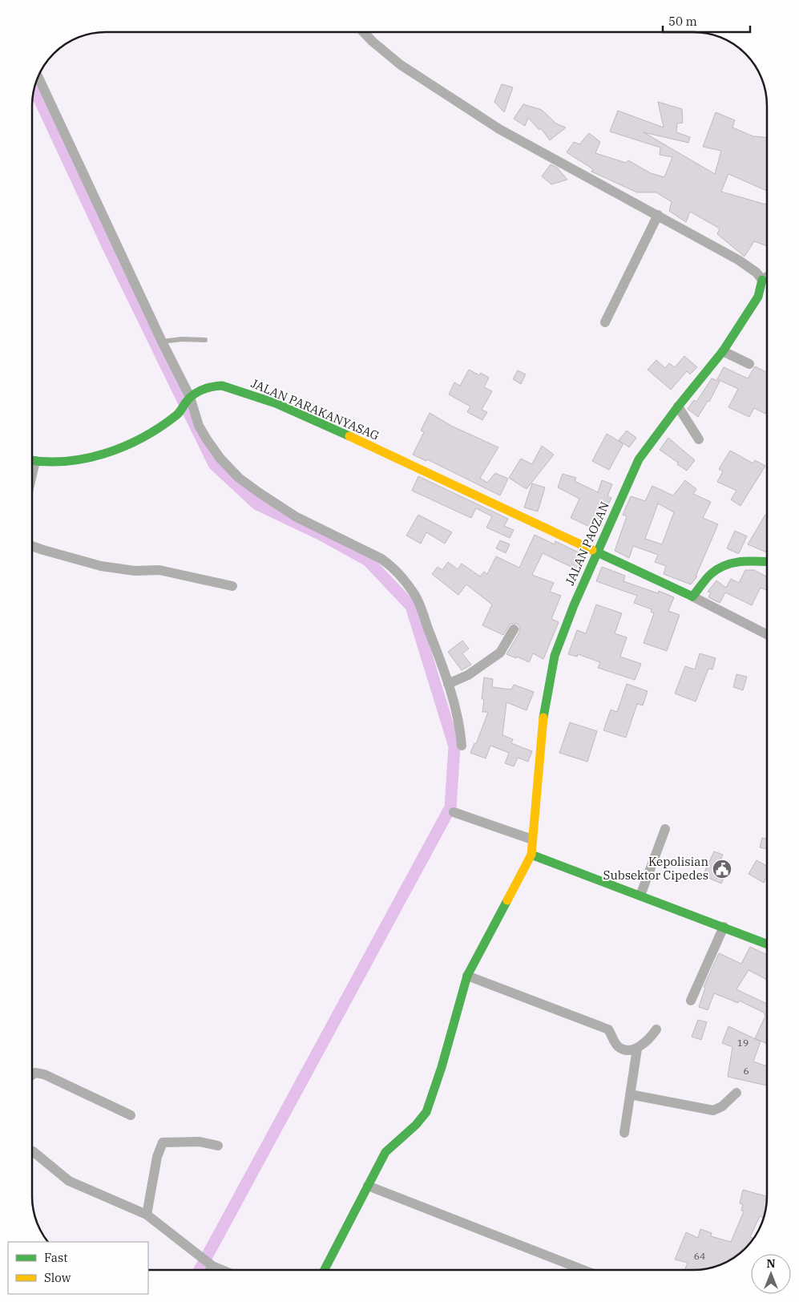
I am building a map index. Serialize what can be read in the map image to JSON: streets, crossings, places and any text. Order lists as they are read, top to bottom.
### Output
{
  "streets": {
    "street": ["JALAN PARAKANYASAG", "JALAN PAOZAN"]
  },
  "crossings": [
    ["JALAN PARAKANYASAG", "JALAN PAOZAN"]
  ],
  "places": {
    "public building": ["Kepolisian Subsektor Cipedes"]
  },
  "house_numbers": ["19", "6", "64"],
  "legend": ["Fast", "Slow"],
  "scale_bar": "50 m",
  "north": "top"
}
